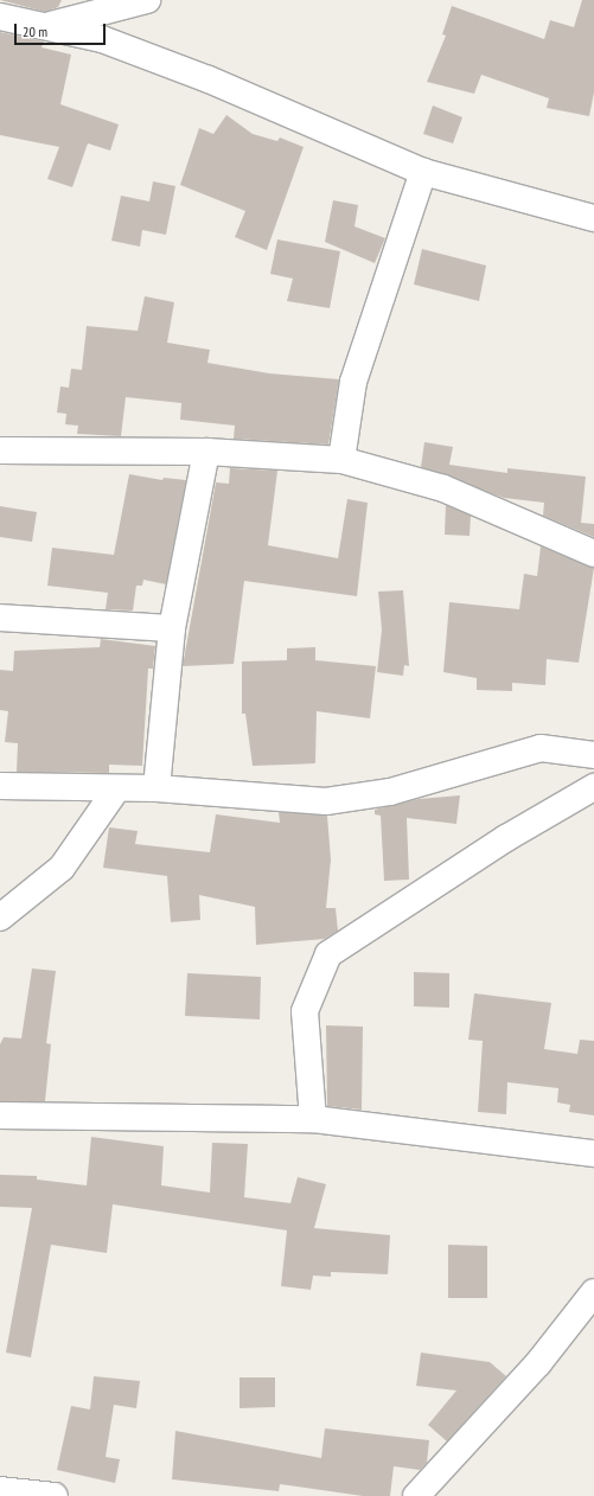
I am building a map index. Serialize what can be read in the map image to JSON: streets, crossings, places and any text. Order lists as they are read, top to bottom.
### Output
{
  "scale_bar": "20 m"
}
